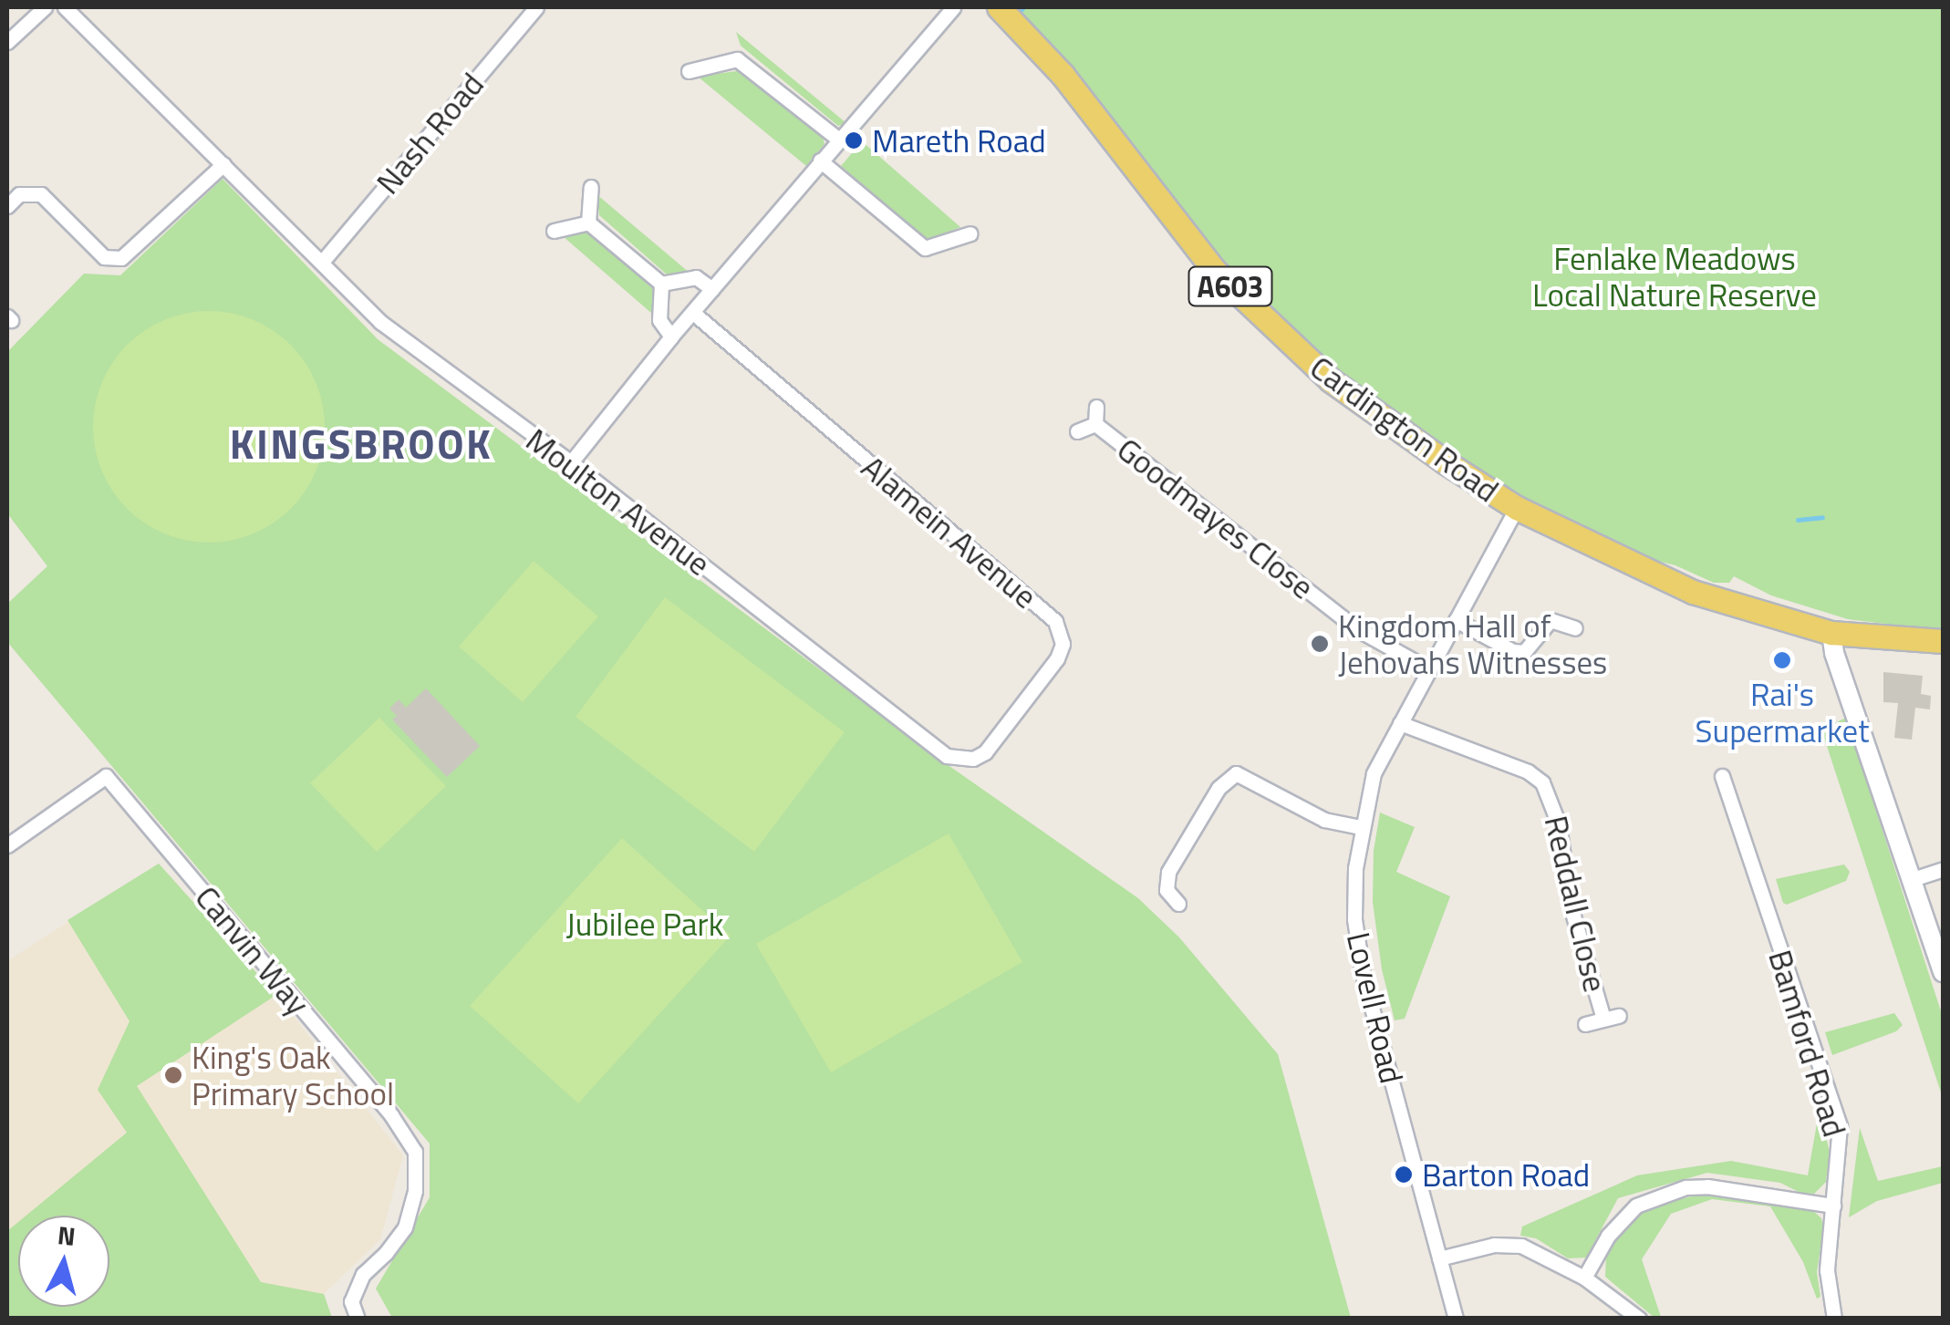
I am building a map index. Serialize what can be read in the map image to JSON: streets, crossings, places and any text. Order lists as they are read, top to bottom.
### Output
{
  "streets": {
    "main road": ["A603", "Cardington Road"],
    "street": [
      "Nash Road",
      "Moulton Avenue",
      "Goodmayes Close",
      "Alamein Avenue",
      "Reddall Close",
      "Canvin Way",
      "Lovell Road",
      "Bamford Road"
    ]
  },
  "crossings": [
    ["Nash Road", "Moulton Avenue"],
    ["Cardington Road", "Lovell Road"],
    ["Moulton Avenue", "Alamein Avenue"],
    ["Goodmayes Close", "Lovell Road"],
    ["Reddall Close", "Lovell Road"]
  ],
  "districts": ["KINGSBROOK"],
  "parks": ["Fenlake Meadows Local Nature Reserve", "Jubilee Park"],
  "places": [
    "Mareth Road",
    "Kingdom Hall of Jehovahs Witnesses",
    "Rai's Supermarket",
    "King's Oak Primary School",
    "Barton Road"
  ],
  "north": "top"
}
